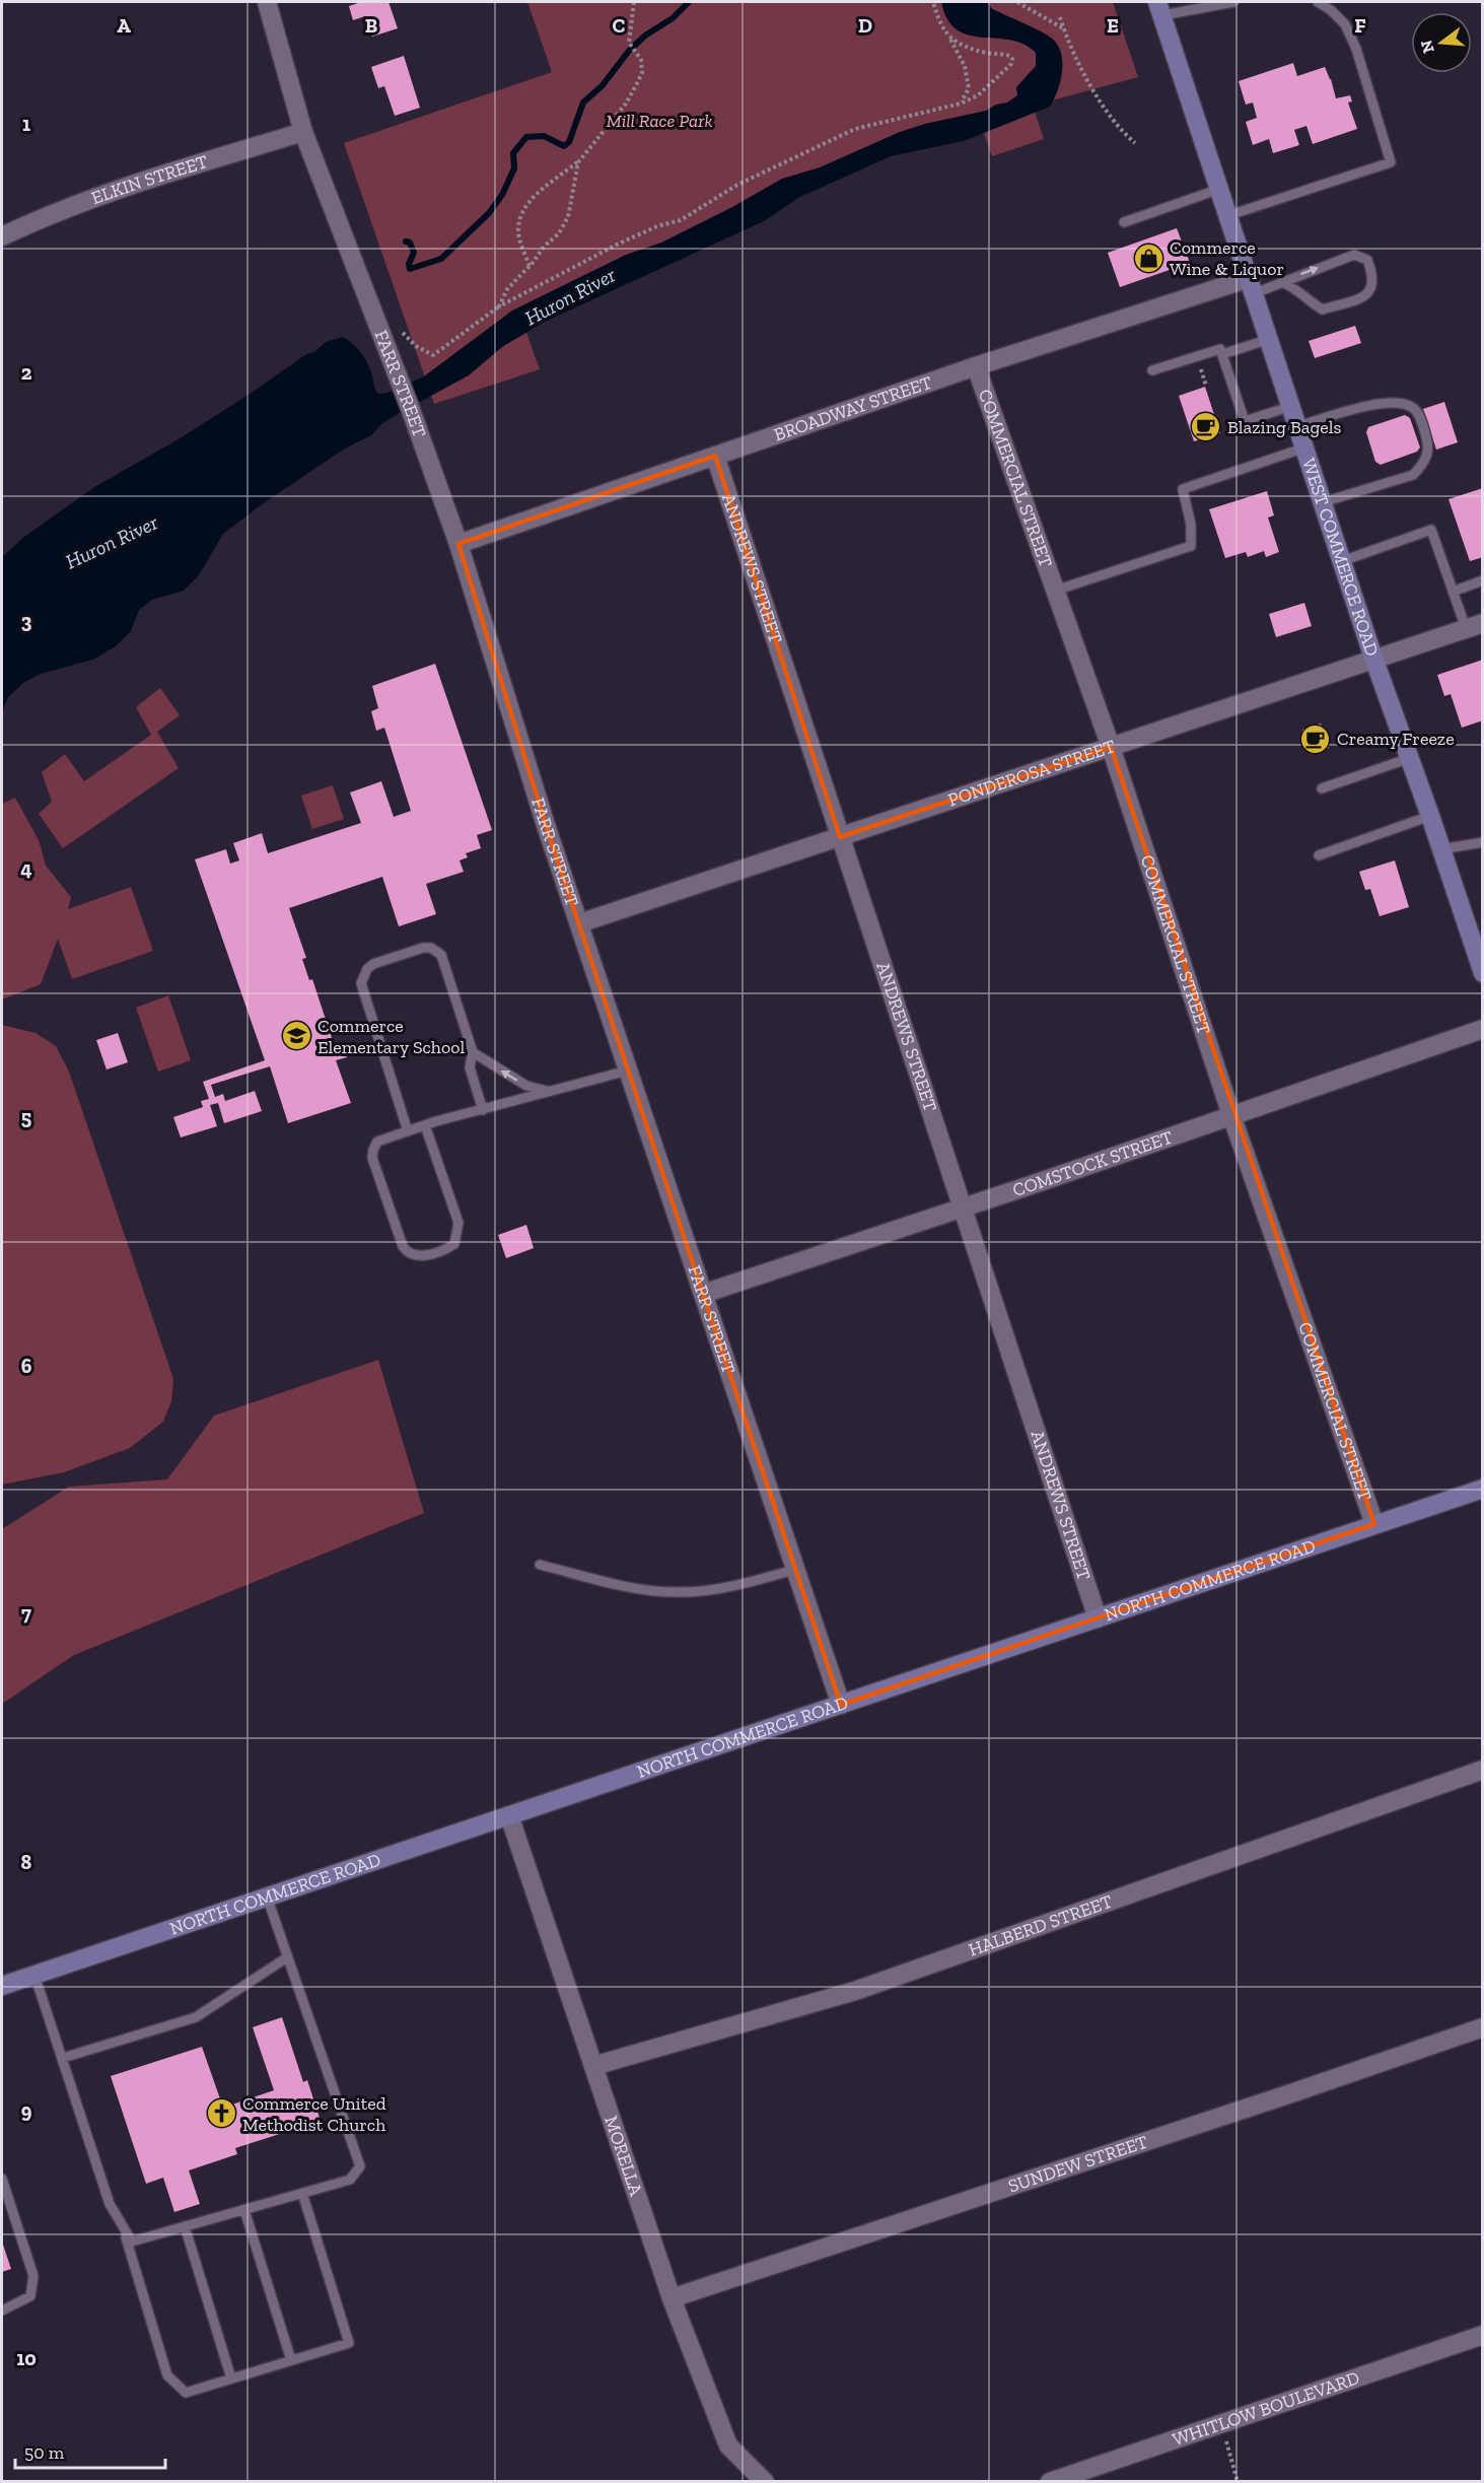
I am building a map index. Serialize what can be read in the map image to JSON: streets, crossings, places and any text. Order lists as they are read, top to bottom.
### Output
{
  "streets": {
    "main road": ["WEST COMMERCE ROAD", "NORTH COMMERCE ROAD"],
    "street": [
      "ELKIN STREET",
      "FARR STREET",
      "BROADWAY STREET",
      "COMMERCIAL STREET",
      "ANDREWS STREET",
      "PONDEROSA STREET",
      "COMSTOCK STREET",
      "HALBERD STREET",
      "MORELLA",
      "SUNDEW STREET",
      "WHITLOW BOULEVARD"
    ]
  },
  "crossings": [
    ["ELKIN STREET", "FARR STREET"],
    ["FARR STREET", "BROADWAY STREET"],
    ["FARR STREET", "PONDEROSA STREET"],
    ["FARR STREET", "COMSTOCK STREET"],
    ["FARR STREET", "NORTH COMMERCE ROAD"],
    ["BROADWAY STREET", "COMMERCIAL STREET"],
    ["BROADWAY STREET", "WEST COMMERCE ROAD"],
    ["BROADWAY STREET", "ANDREWS STREET"],
    ["COMMERCIAL STREET", "PONDEROSA STREET"],
    ["COMMERCIAL STREET", "COMSTOCK STREET"],
    ["COMMERCIAL STREET", "NORTH COMMERCE ROAD"],
    ["WEST COMMERCE ROAD", "PONDEROSA STREET"],
    ["ANDREWS STREET", "PONDEROSA STREET"],
    ["ANDREWS STREET", "COMSTOCK STREET"],
    ["ANDREWS STREET", "NORTH COMMERCE ROAD"],
    ["NORTH COMMERCE ROAD", "MORELLA"],
    ["HALBERD STREET", "MORELLA"],
    ["MORELLA", "SUNDEW STREET"]
  ],
  "water": ["Huron River"],
  "parks": ["Mill Race Park"],
  "places": {
    "shop": ["Commerce Wine & Liquor"],
    "cafe": ["Blazing Bagels", "Creamy Freeze"],
    "school or university": ["Commerce Elementary School"],
    "church": ["Commerce United Methodist Church"]
  },
  "scale_bar": "50 m",
  "north": "left",
  "grid": {
    "columns": [
      "A",
      "B",
      "C",
      "D",
      "E",
      "F"
    ],
    "rows": [
      "1",
      "2",
      "3",
      "4",
      "5",
      "6",
      "7",
      "8",
      "9",
      "10"
    ]
  }
}
